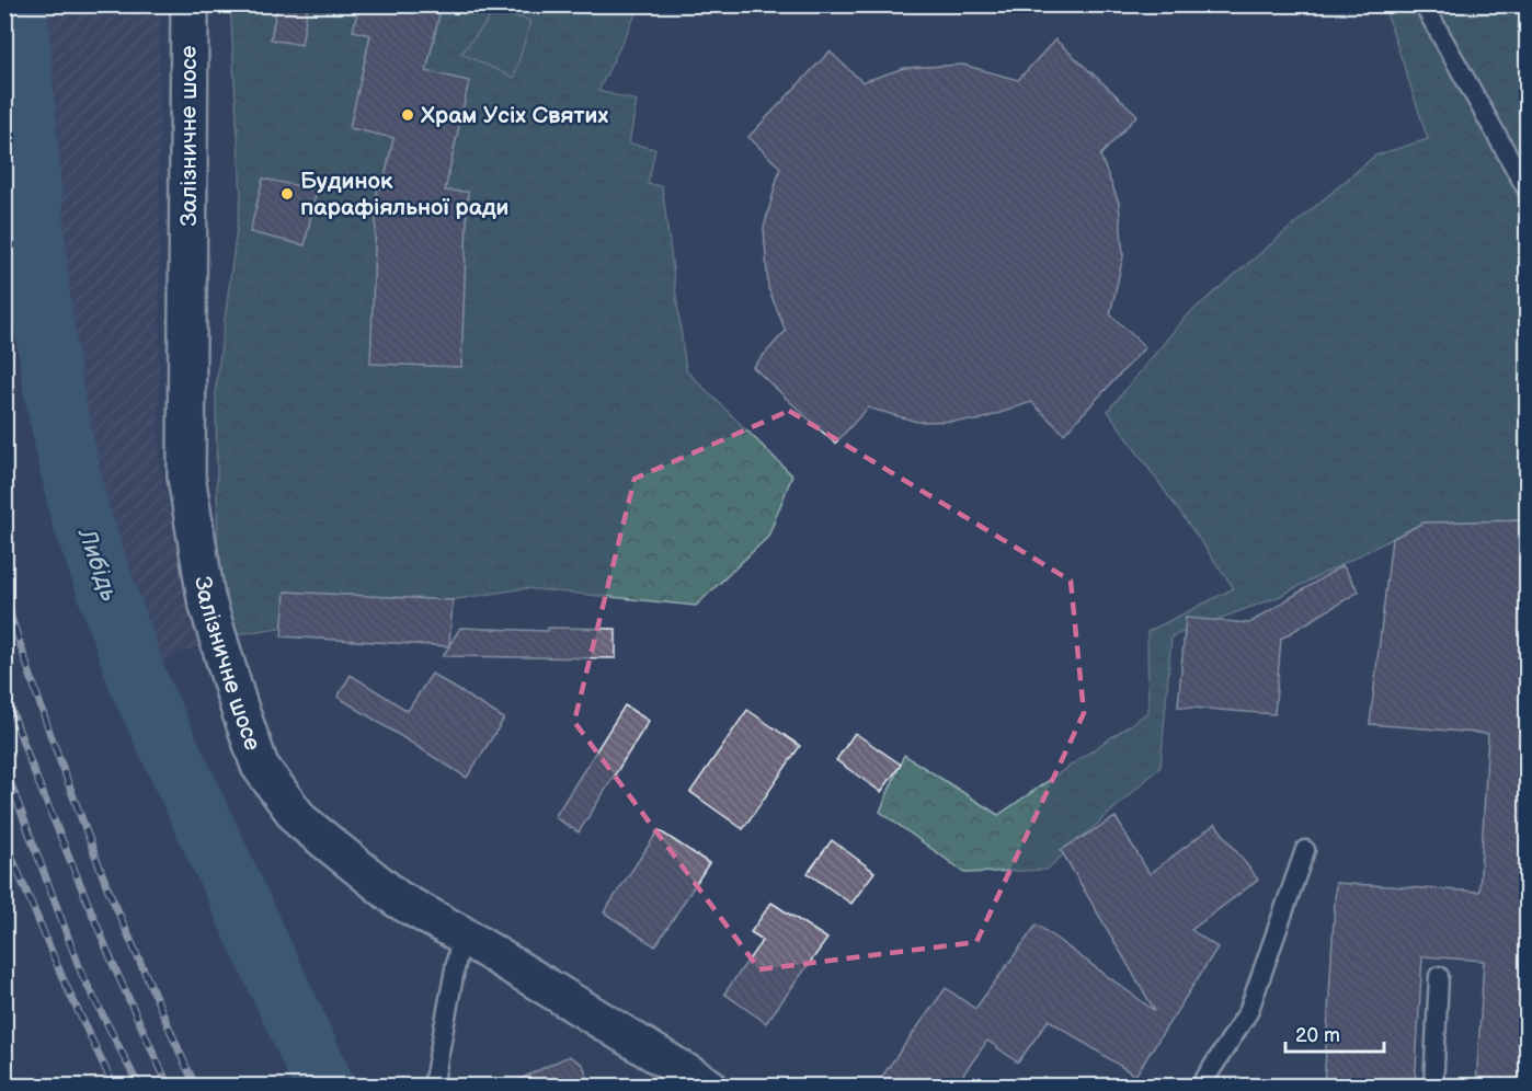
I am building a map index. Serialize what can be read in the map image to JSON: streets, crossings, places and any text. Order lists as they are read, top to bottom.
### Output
{
  "streets": {
    "street": ["Залізничне шосе"]
  },
  "water": ["Либідь"],
  "places": ["Храм Усіх Святих", "Будинок парафіяльної ради"],
  "scale_bar": "20 m"
}
